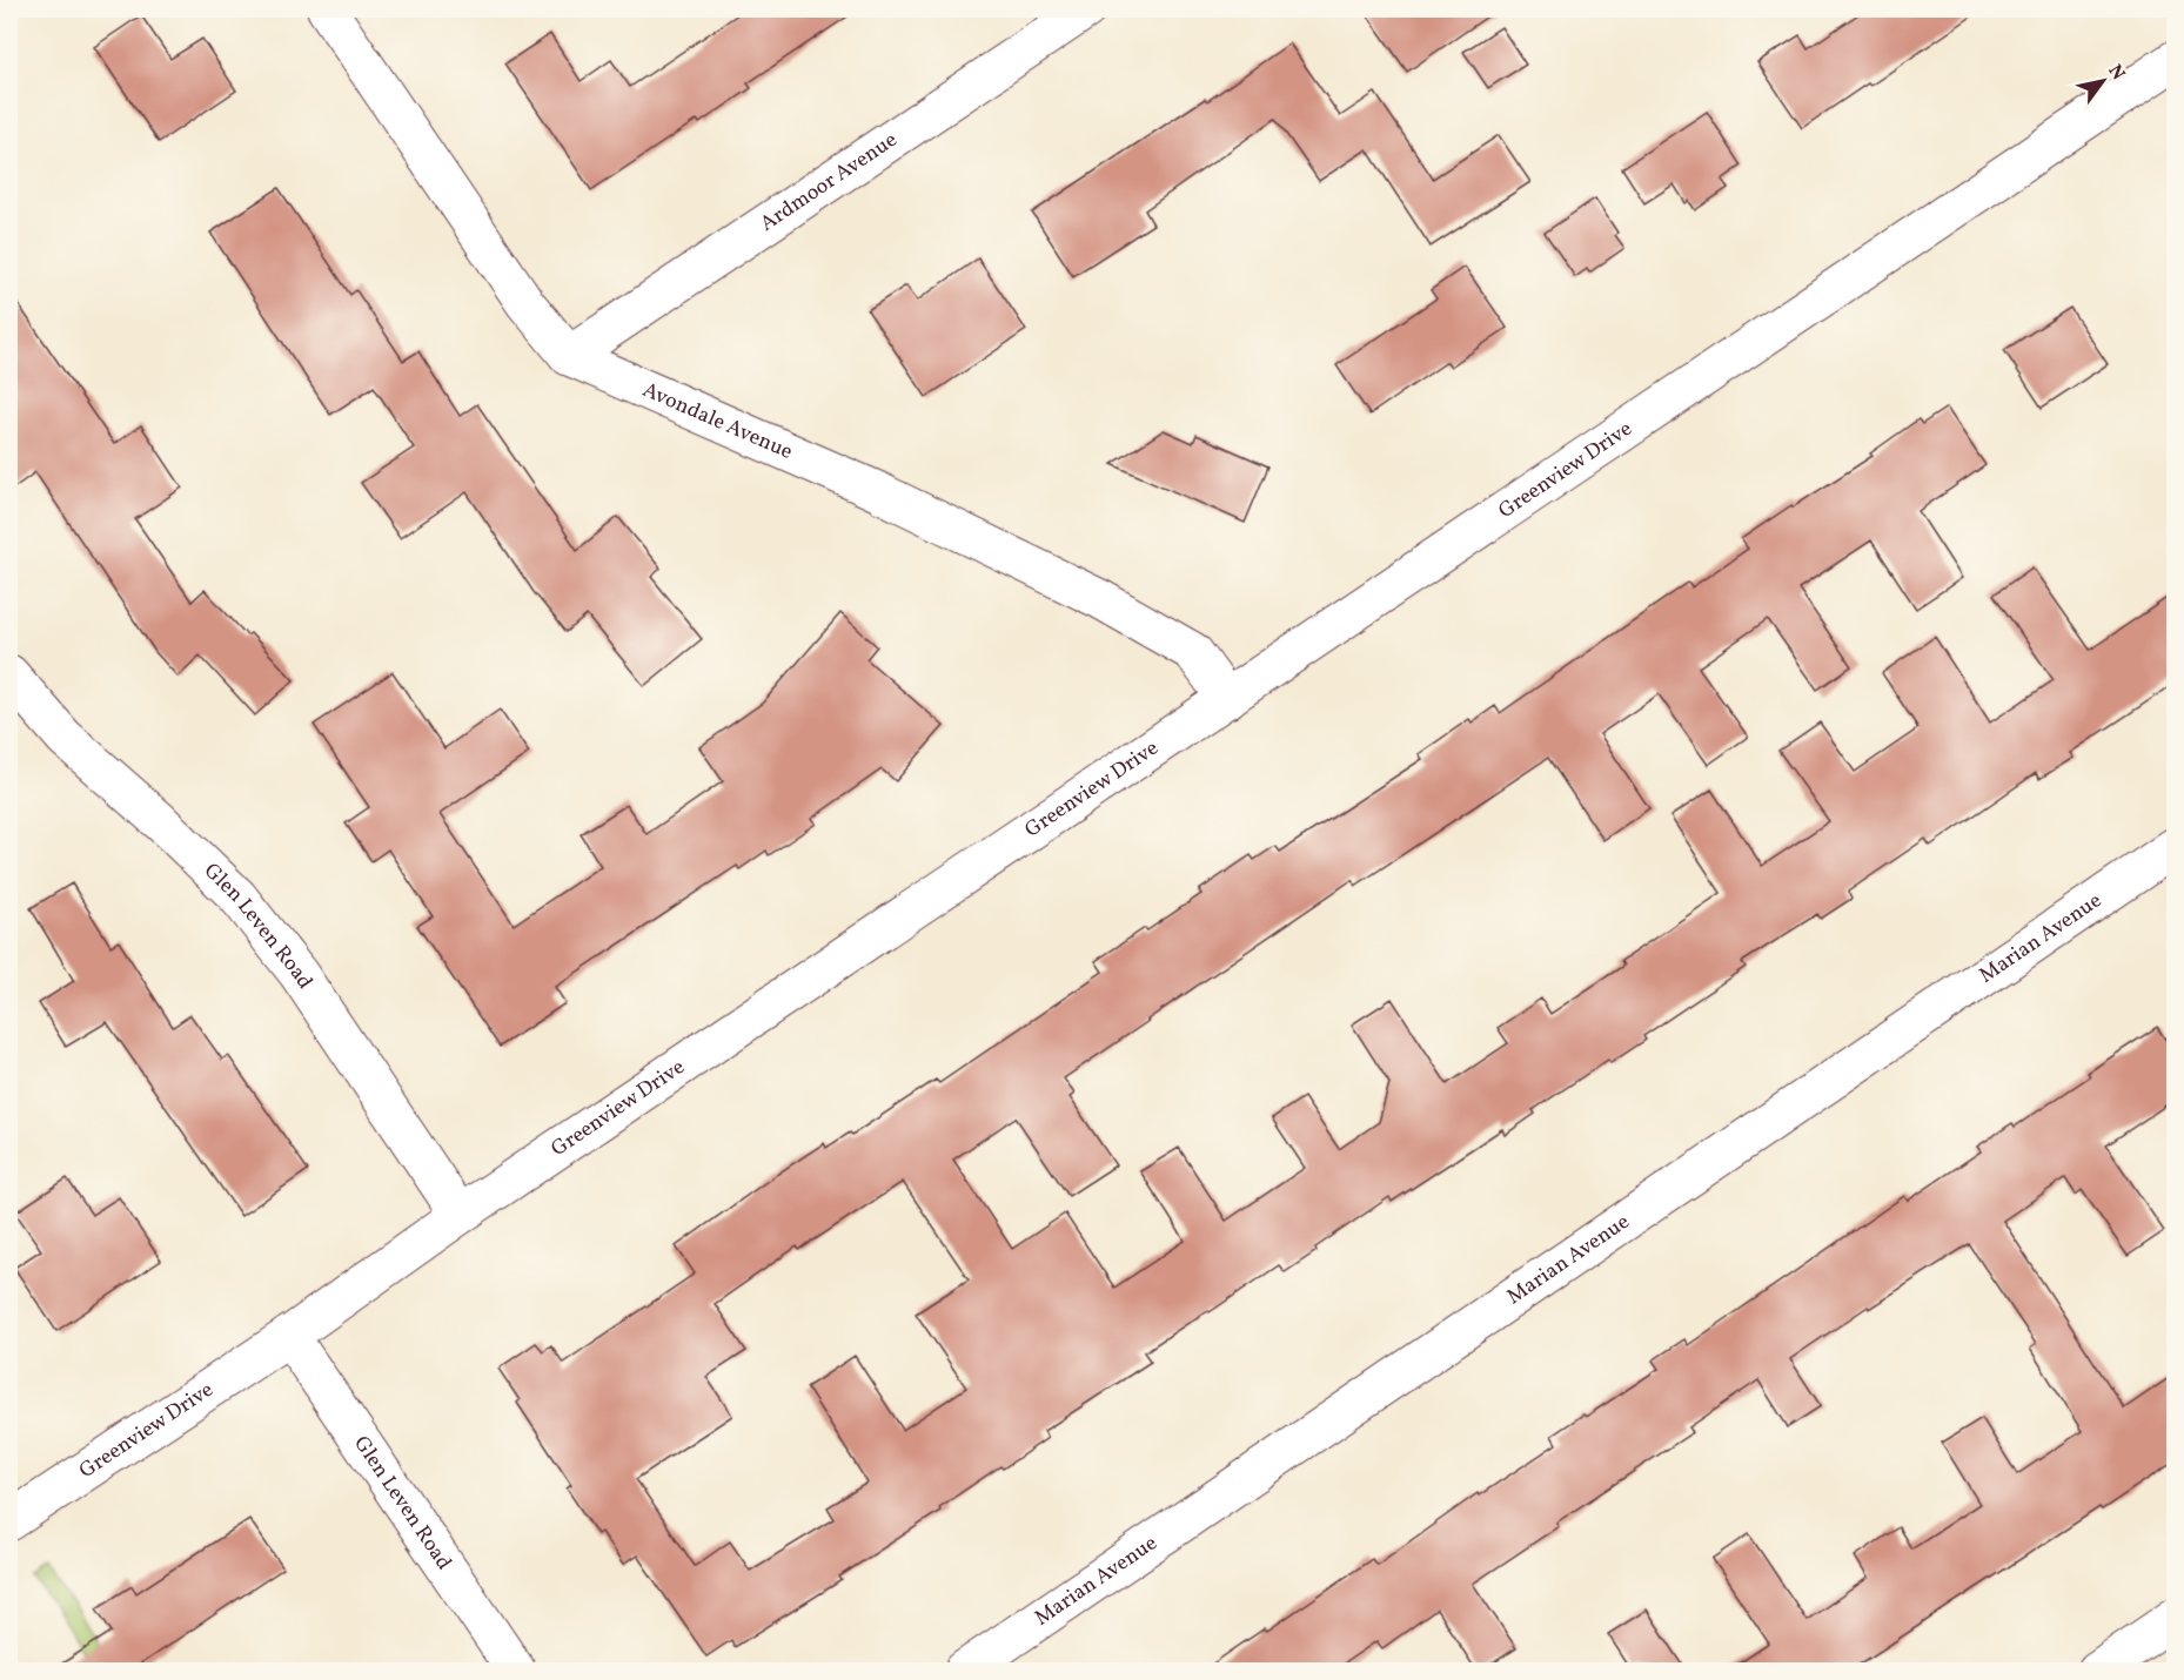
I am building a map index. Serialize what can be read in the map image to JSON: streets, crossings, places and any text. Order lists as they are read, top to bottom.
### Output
{
  "streets": {
    "street": [
      "Ardmoor Avenue",
      "Avondale Avenue",
      "Greenview Drive",
      "Glen Leven Road",
      "Marian Avenue"
    ]
  },
  "crossings": [
    ["Ardmoor Avenue", "Avondale Avenue"],
    ["Avondale Avenue", "Greenview Drive"],
    ["Greenview Drive", "Glen Leven Road"]
  ],
  "north": "top right"
}
